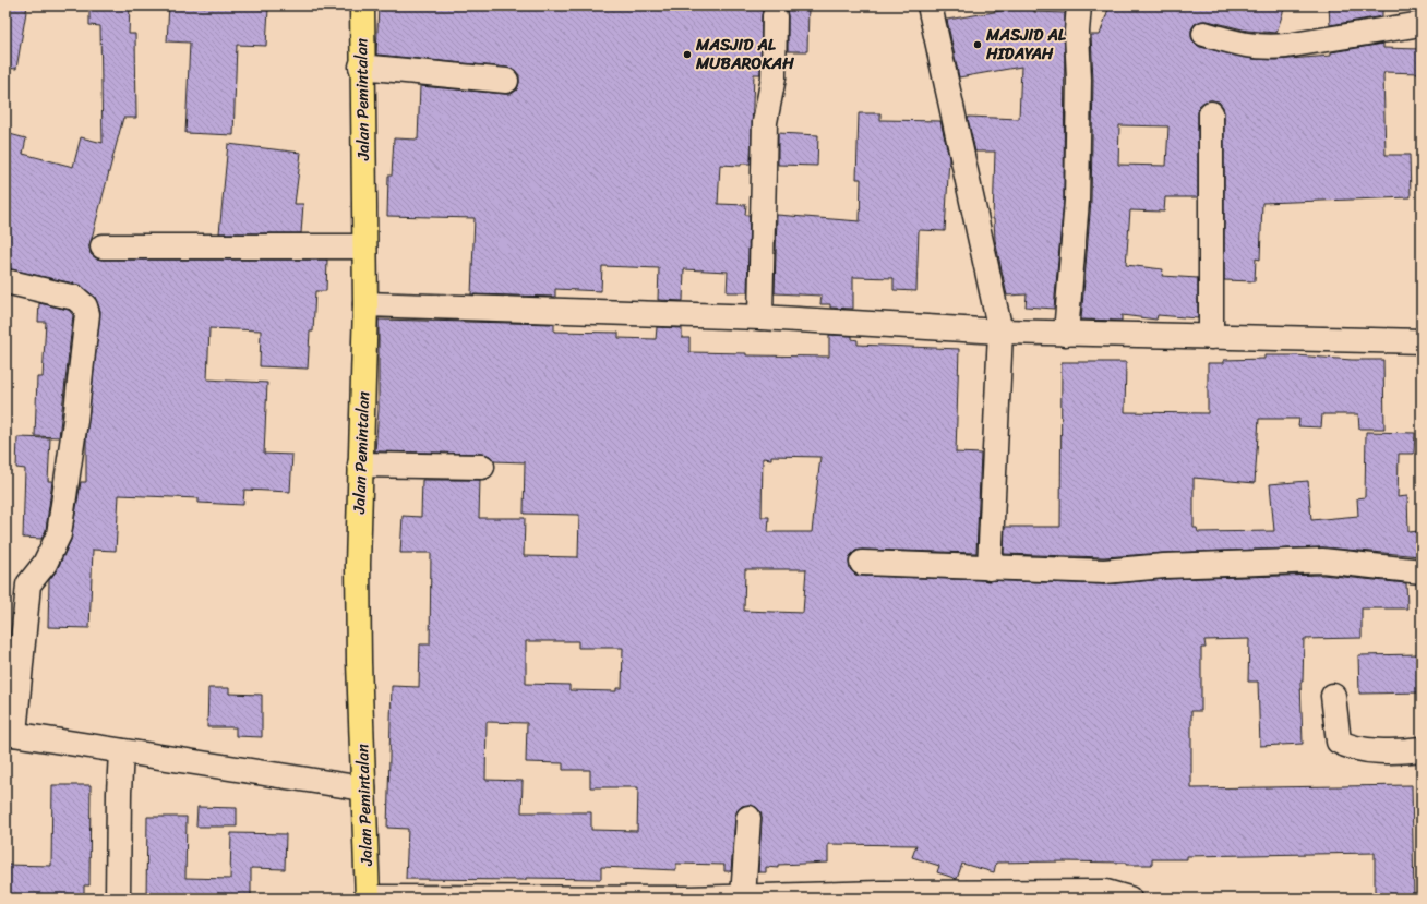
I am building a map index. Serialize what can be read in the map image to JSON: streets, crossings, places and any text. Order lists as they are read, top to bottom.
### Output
{
  "streets": {
    "main road": ["Jalan Pemintalan"]
  },
  "places": ["MASJID AL HIDAYAH", "MASJID AL MUBAROKAH"]
}
